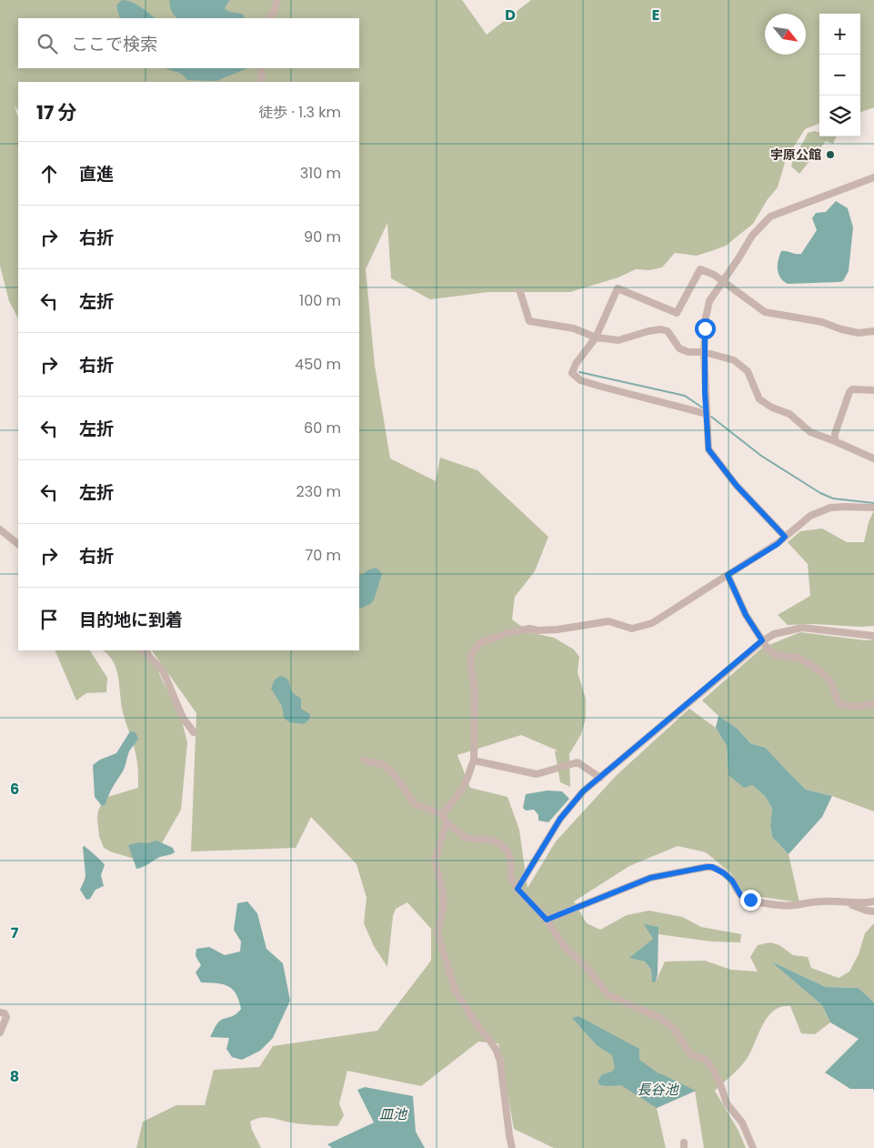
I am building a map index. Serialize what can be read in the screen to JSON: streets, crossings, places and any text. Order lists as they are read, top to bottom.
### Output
{
  "water": ["長谷池", "皿池"],
  "places": ["宇原公館"],
  "north": "bottom right",
  "page": {
    "map_buttons": ["+", "−"],
    "search": "ここで検索",
    "heading": ["17 分", "徒歩 · 1.3 km"],
    "list": [
      ["直進", "310 m"],
      ["右折", "90 m"],
      ["左折", "100 m"],
      ["右折", "450 m"],
      ["左折", "60 m"],
      ["左折", "230 m"],
      ["右折", "70 m"],
      "目的地に到着"
    ]
  },
  "grid": {
    "columns": ["D", "E"],
    "rows": ["6", "7", "8"]
  }
}
